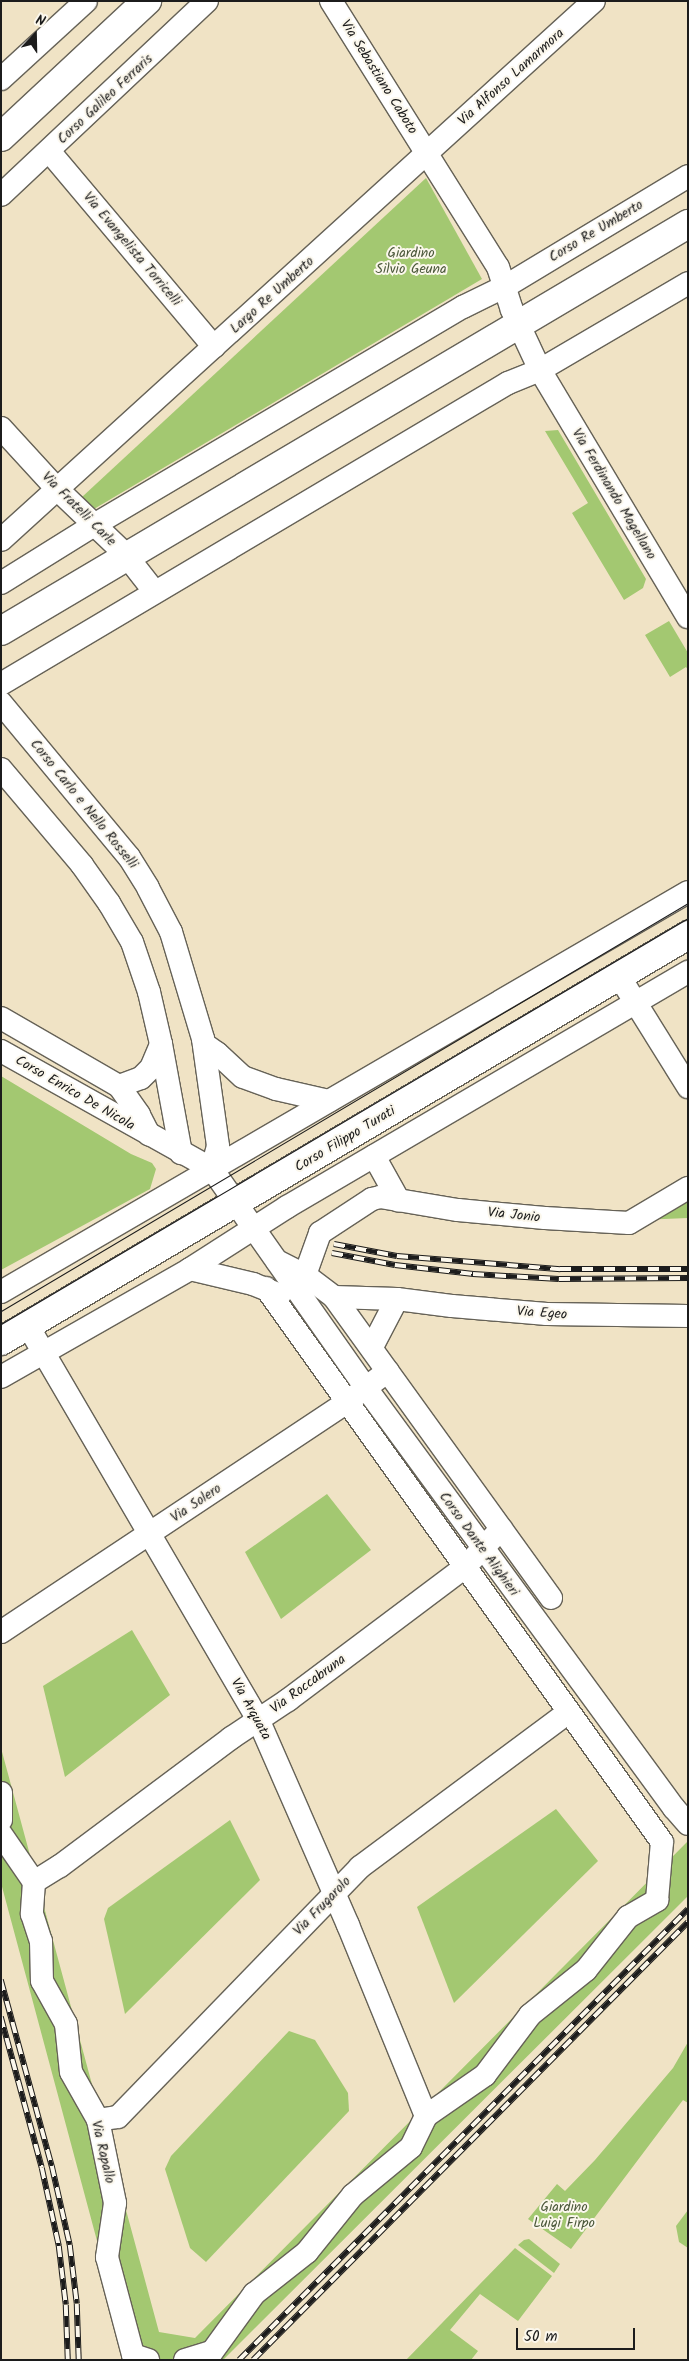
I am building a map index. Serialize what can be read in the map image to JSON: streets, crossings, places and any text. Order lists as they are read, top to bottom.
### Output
{
  "streets": {
    "main road": ["Corso Filippo Turati"],
    "street": [
      "Via Sebastiano Caboto",
      "Via Alfonso Lamarmora",
      "Corso Galileo Ferraris",
      "Corso Re Umberto",
      "Via Evangelista Torricelli",
      "Largo Re Umberto",
      "Via Ferdinando Magellano",
      "Via Fratelli Carle",
      "Corso Carlo e Nello Rosselli",
      "Corso Enrico De Nicola",
      "Via Jonio",
      "Via Egeo",
      "Via Solero",
      "Corso Dante Alighieri",
      "Via Roccabruna",
      "Via Arquata",
      "Via Frugarolo",
      "Via Rapallo"
    ]
  },
  "crossings": [
    ["Via Sebastiano Caboto", "Via Alfonso Lamarmora"],
    ["Via Sebastiano Caboto", "Largo Re Umberto"],
    ["Via Alfonso Lamarmora", "Largo Re Umberto"],
    ["Corso Galileo Ferraris", "Via Evangelista Torricelli"],
    ["Via Evangelista Torricelli", "Largo Re Umberto"],
    ["Largo Re Umberto", "Via Fratelli Carle"],
    ["Corso Filippo Turati", "Corso Dante Alighieri"],
    ["Corso Filippo Turati", "Via Arquata"],
    ["Via Jonio", "Corso Dante Alighieri"],
    ["Via Egeo", "Corso Dante Alighieri"],
    ["Via Solero", "Corso Dante Alighieri"],
    ["Via Solero", "Via Arquata"],
    ["Corso Dante Alighieri", "Via Roccabruna"],
    ["Corso Dante Alighieri", "Via Arquata"],
    ["Corso Dante Alighieri", "Via Frugarolo"],
    ["Via Roccabruna", "Via Arquata"],
    ["Via Roccabruna", "Via Rapallo"],
    ["Via Arquata", "Via Frugarolo"],
    ["Via Frugarolo", "Via Rapallo"]
  ],
  "parks": ["Giardino Silvio Geuna", "Giardino Luigi Firpo"],
  "scale_bar": "50 m",
  "north": "top"
}
